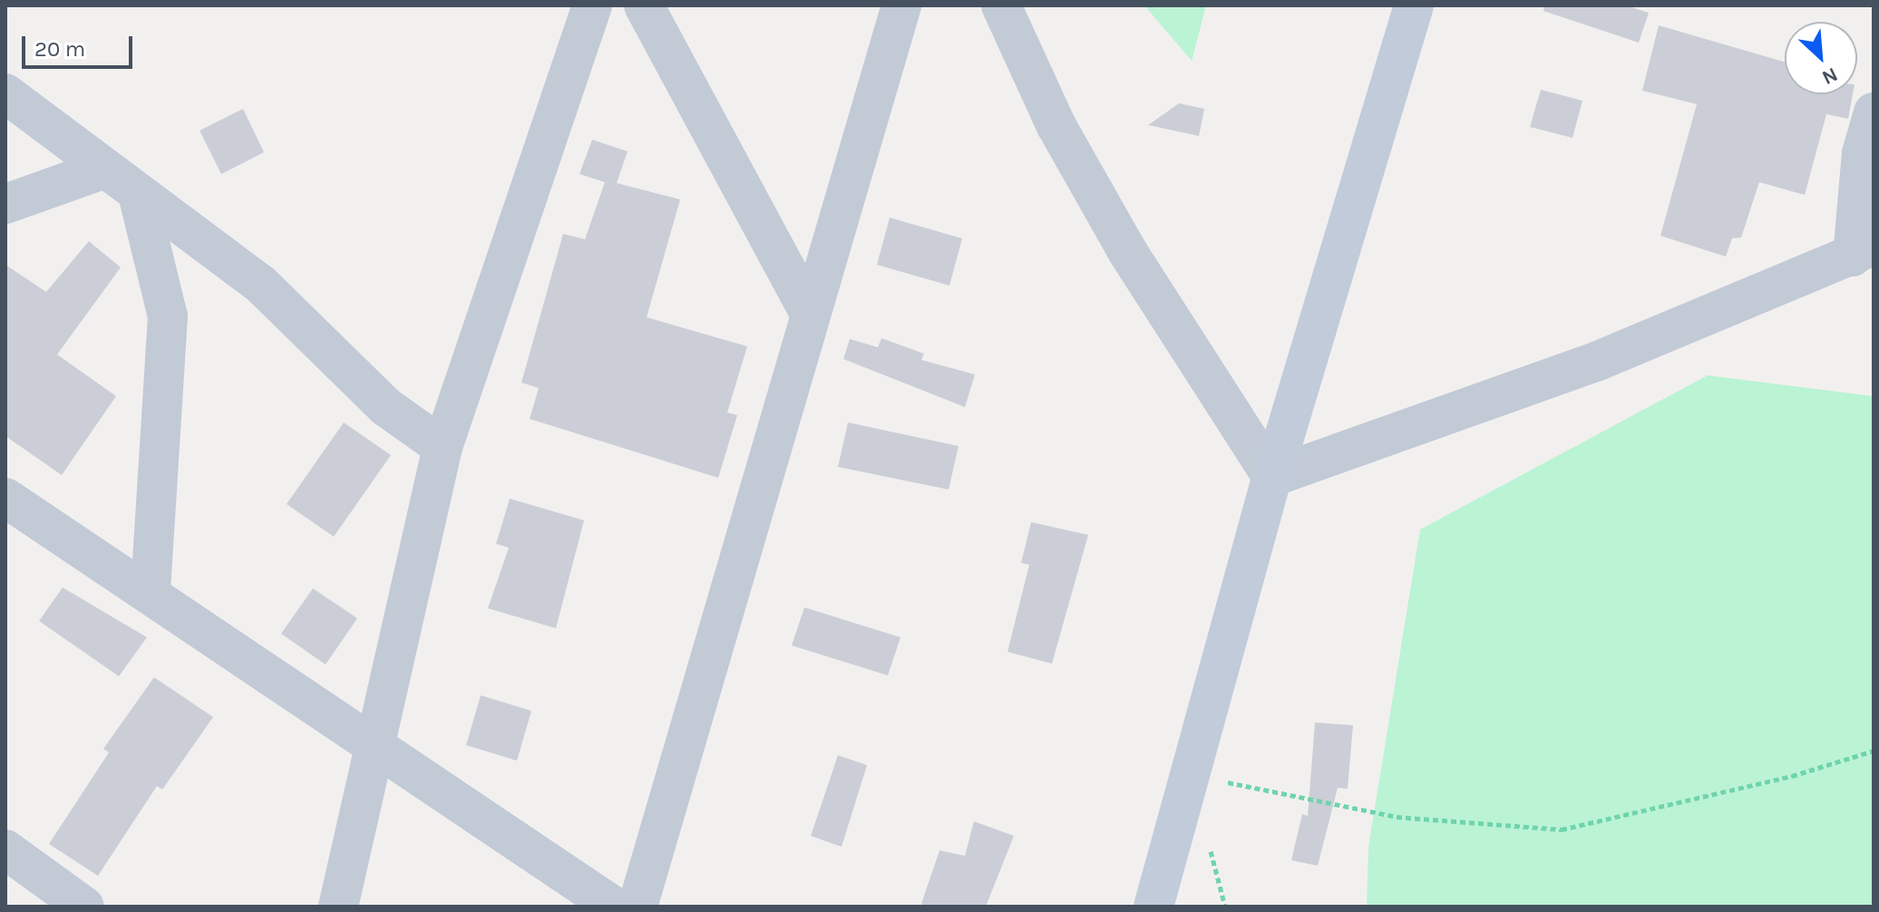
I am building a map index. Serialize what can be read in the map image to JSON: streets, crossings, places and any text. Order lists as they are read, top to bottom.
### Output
{
  "scale_bar": "20 m",
  "north": "bottom right"
}
